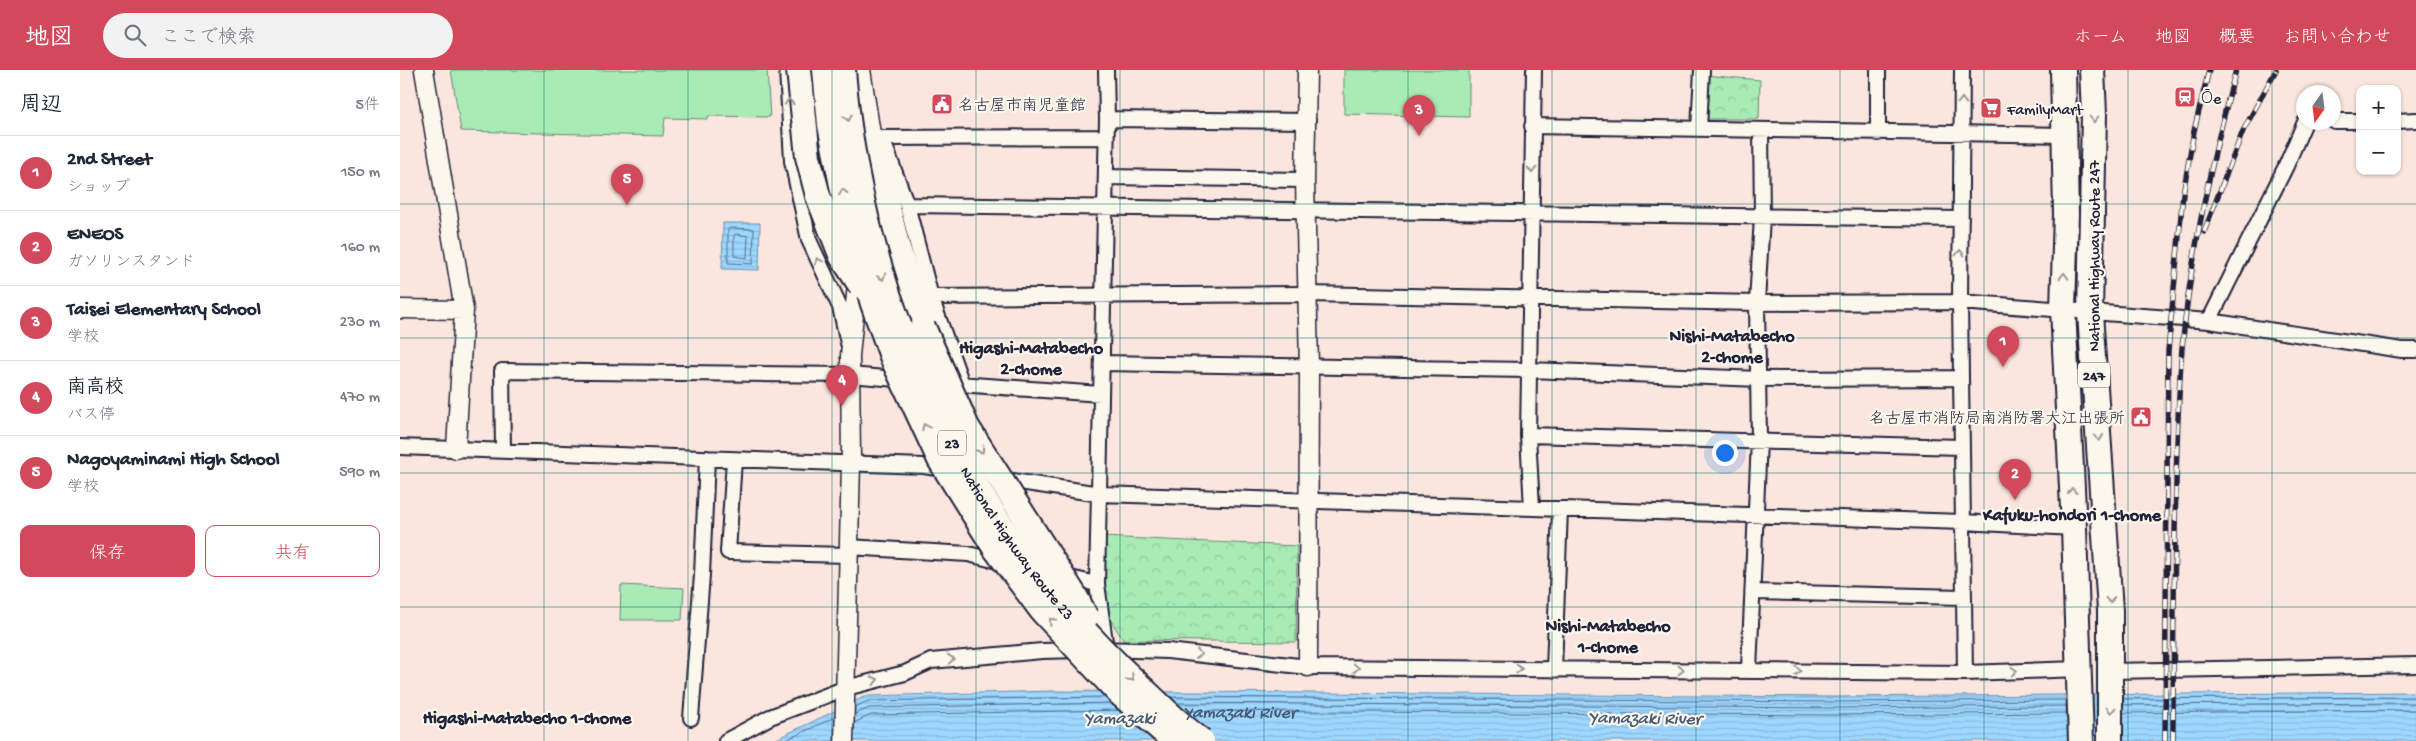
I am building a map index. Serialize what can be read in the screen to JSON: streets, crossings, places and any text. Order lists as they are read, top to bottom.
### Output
{
  "streets": {
    "highway": [
      "National Highway Route 247",
      "247",
      "23",
      "National Highway Route 23"
    ]
  },
  "districts": [
    "Nishi-Matabecho 2-chome",
    "Higashi-Matabecho 2-chome",
    "Kafuku-hondori 1-chome",
    "Nishi-Matabecho 1-chome",
    "Higashi-Matabecho 1-chome"
  ],
  "water": ["Yamazaki River", "Yamazaki"],
  "places": {
    "station": ["Ōe"],
    "public building": ["名古屋市南児童館", "名古屋市消防局南消防署大江出張所"],
    "supermarket": ["FamilyMart"]
  },
  "north": "bottom",
  "page": {
    "header": "地図",
    "search": "ここで検索",
    "nav": [
      "ホーム",
      "地図",
      "概要",
      "お問い合わせ"
    ],
    "heading": ["周辺", "5件"],
    "map_buttons": ["+", "−"],
    "pins": [
      "3",
      "5",
      "1",
      "4",
      "2"
    ],
    "list": [
      {
        "mark": "1",
        "name": "2nd Street",
        "note": "ショップ",
        "value": "150 m"
      },
      {
        "mark": "2",
        "name": "ENEOS",
        "note": "ガソリンスタンド",
        "value": "160 m"
      },
      {
        "mark": "3",
        "name": "Taisei Elementary School",
        "note": "学校",
        "value": "230 m"
      },
      {
        "mark": "4",
        "name": "南高校",
        "note": "バス停",
        "value": "470 m"
      },
      {
        "mark": "5",
        "name": "Nagoyaminami High School",
        "note": "学校",
        "value": "590 m"
      }
    ],
    "buttons": ["保存", "共有"]
  }
}
